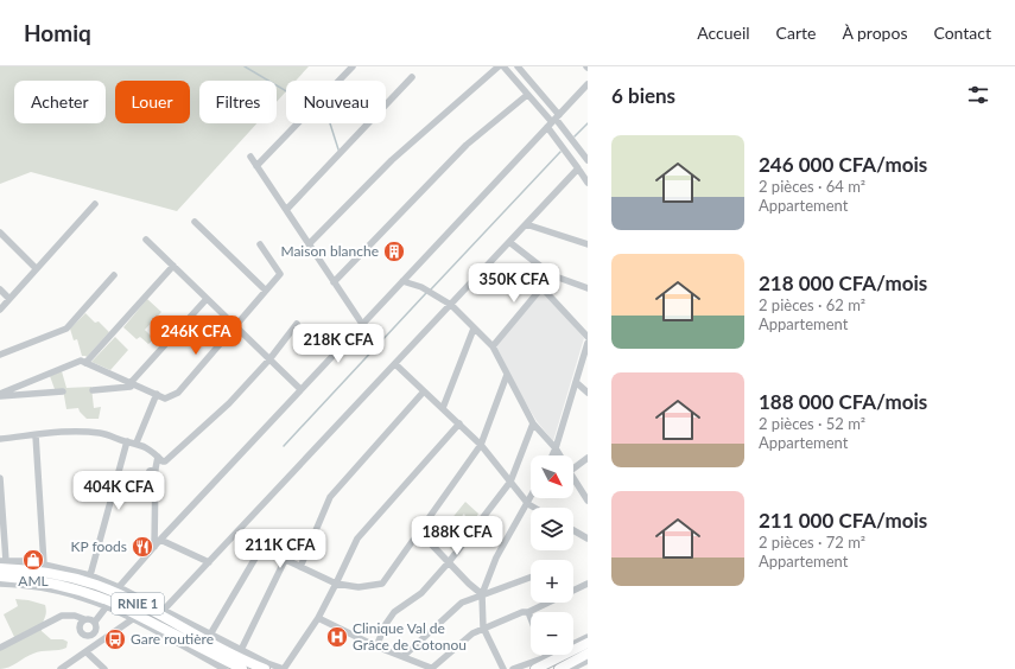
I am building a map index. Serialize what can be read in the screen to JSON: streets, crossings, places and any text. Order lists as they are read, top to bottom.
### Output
{
  "streets": {
    "highway": ["RNIE 1"]
  },
  "places": {
    "building": ["Maison blanche"],
    "restaurant": ["KP foods"],
    "shop": ["AML"],
    "hospital": ["Clinique Val de Grâce de Cotonou"],
    "bus stop": ["Gare routière"]
  },
  "north": "bottom right",
  "page": {
    "header": "Homiq",
    "nav": [
      "Accueil",
      "Carte",
      "À propos",
      "Contact"
    ],
    "heading": "6 biens",
    "chip": [
      "Acheter",
      "Louer",
      "Filtres",
      "Nouveau"
    ],
    "list": [
      {
        "name": "246 000 CFA/mois",
        "note": "2 pièces · 64 m² · Appartement"
      },
      {
        "name": "218 000 CFA/mois",
        "note": "2 pièces · 62 m² · Appartement"
      },
      {
        "name": "188 000 CFA/mois",
        "note": "2 pièces · 52 m² · Appartement"
      },
      {
        "name": "211 000 CFA/mois",
        "note": "2 pièces · 72 m² · Appartement"
      }
    ],
    "price": [
      "350K CFA",
      "246K CFA",
      "218K CFA",
      "404K CFA",
      "188K CFA",
      "211K CFA"
    ],
    "map_buttons": ["+", "−"]
  }
}
